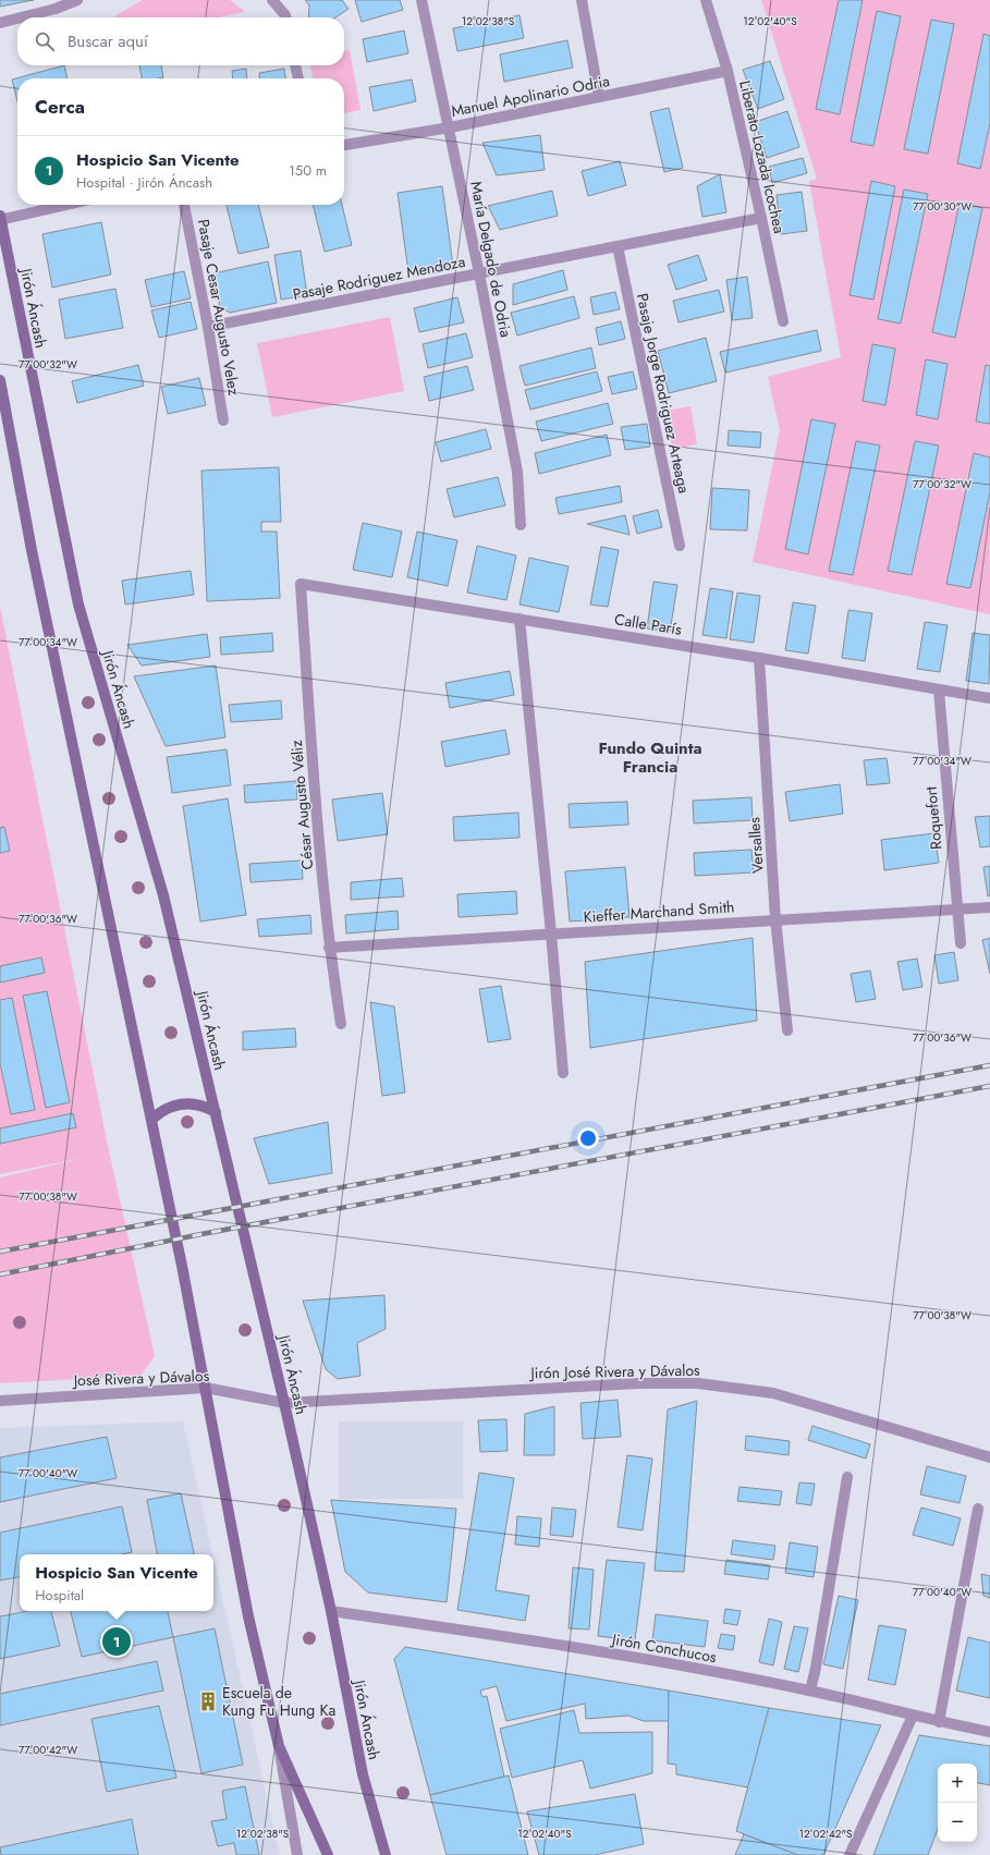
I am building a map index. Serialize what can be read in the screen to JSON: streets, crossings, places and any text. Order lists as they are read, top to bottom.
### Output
{
  "streets": {
    "main road": ["Jirón Áncash"],
    "street": [
      "Manuel Apolinario Odria",
      "Liberato Lozada Icochea",
      "María Delgado de Odria",
      "Pasaje Rodriguez Mendoza",
      "Pasaje Cesar Augusto Velez",
      "Pasaje Jorge Rodriguez Arteaga",
      "Calle París",
      "César Augusto Véliz",
      "Roquefort",
      "Versalles",
      "Kieffer Marchand Smith",
      "Jirón José Rivera y Dávalos",
      "José Rivera y Dávalos",
      "Jirón Conchucos"
    ]
  },
  "crossings": [
    ["Manuel Apolinario Odria", "Liberato Lozada Icochea"],
    ["Manuel Apolinario Odria", "María Delgado de Odria"],
    ["Liberato Lozada Icochea", "Pasaje Rodriguez Mendoza"],
    ["María Delgado de Odria", "Pasaje Rodriguez Mendoza"],
    ["Pasaje Rodriguez Mendoza", "Pasaje Cesar Augusto Velez"],
    ["Pasaje Rodriguez Mendoza", "Pasaje Jorge Rodriguez Arteaga"],
    ["Jirón Áncash", "Jirón José Rivera y Dávalos"],
    ["Jirón Áncash", "José Rivera y Dávalos"],
    ["Jirón Áncash", "Jirón Conchucos"],
    ["Calle París", "César Augusto Véliz"],
    ["Calle París", "Roquefort"],
    ["Calle París", "Versalles"],
    ["César Augusto Véliz", "Kieffer Marchand Smith"],
    ["Roquefort", "Kieffer Marchand Smith"],
    ["Versalles", "Kieffer Marchand Smith"],
    ["Jirón José Rivera y Dávalos", "José Rivera y Dávalos"]
  ],
  "districts": ["Fundo Quinta Francia"],
  "places": {
    "building": ["Escuela de Kung Fu Hung Ka"]
  },
  "page": {
    "search": "Buscar aquí",
    "heading": "Cerca",
    "list": [
      {
        "mark": "1",
        "name": "Hospicio San Vicente",
        "note": "Hospital · Jirón Áncash",
        "value": "150 m"
      }
    ],
    "popup": ["Hospicio San Vicente", "Hospital"],
    "pins": "1",
    "map_buttons": ["+", "−"]
  },
  "coordinates": [
    "12°02'38\"S",
    "12°02'40\"S",
    "77°00'30\"W",
    "77°00'32\"W",
    "77°00'34\"W",
    "77°00'36\"W",
    "77°00'38\"W",
    "77°00'40\"W",
    "77°00'42\"W",
    "12°02'42\"S"
  ]
}
